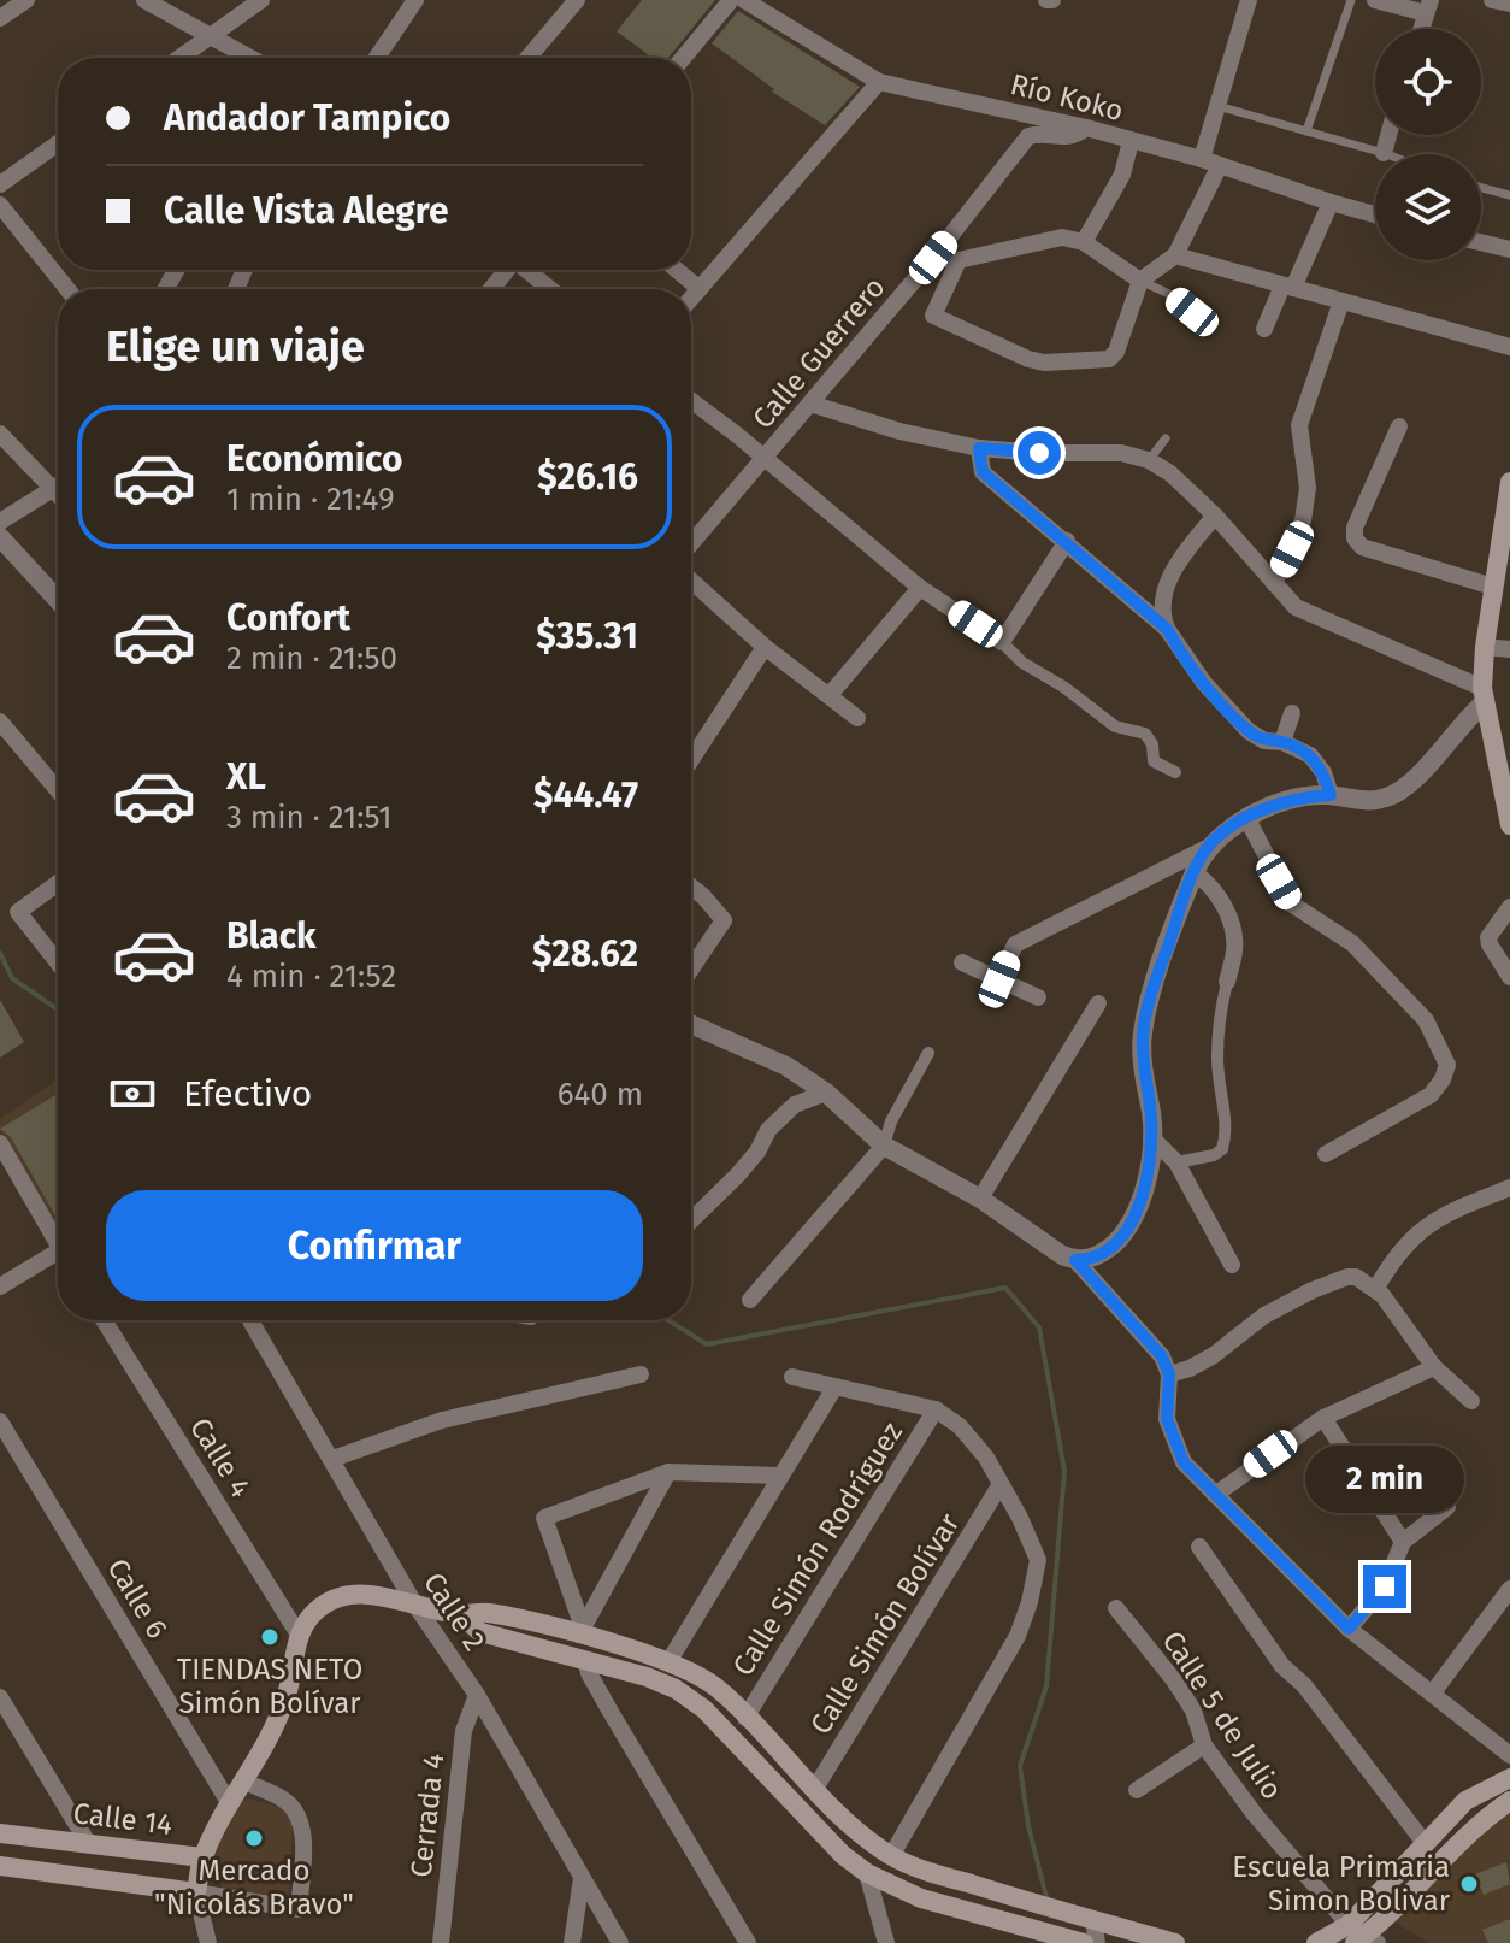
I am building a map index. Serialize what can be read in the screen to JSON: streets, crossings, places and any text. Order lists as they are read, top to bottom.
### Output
{
  "streets": {
    "main road": ["Calle 14"],
    "street": [
      "Río Koko",
      "Calle Guerrero",
      "Calle 4",
      "Calle Simón Rodríguez",
      "Calle 6",
      "Calle 2",
      "Calle Simón Bolívar",
      "Calle 5 de Julio",
      "Cerrada 4"
    ]
  },
  "crossings": [
    ["Río Koko", "Calle Guerrero"],
    ["Calle 2", "Cerrada 4"]
  ],
  "places": ["TIENDAS NETO Simón Bolívar", "Mercado \"Nicolás Bravo\"", "Escuela Primaria Simon Bolivar"],
  "page": {
    "banner": ["Andador Tampico", "Calle Vista Alegre"],
    "heading": "Elige un viaje",
    "list": [
      {
        "name": "Económico",
        "note": "1 min · 21:49",
        "value": "$26.16"
      },
      {
        "name": "Confort",
        "note": "2 min · 21:50",
        "value": "$35.31"
      },
      {
        "name": "XL",
        "note": "3 min · 21:51",
        "value": "$44.47"
      },
      {
        "name": "Black",
        "note": "4 min · 21:52",
        "value": "$28.62"
      }
    ],
    "pay": ["Efectivo", "640 m"],
    "buttons": "Confirmar",
    "bubble": "2 min"
  }
}
